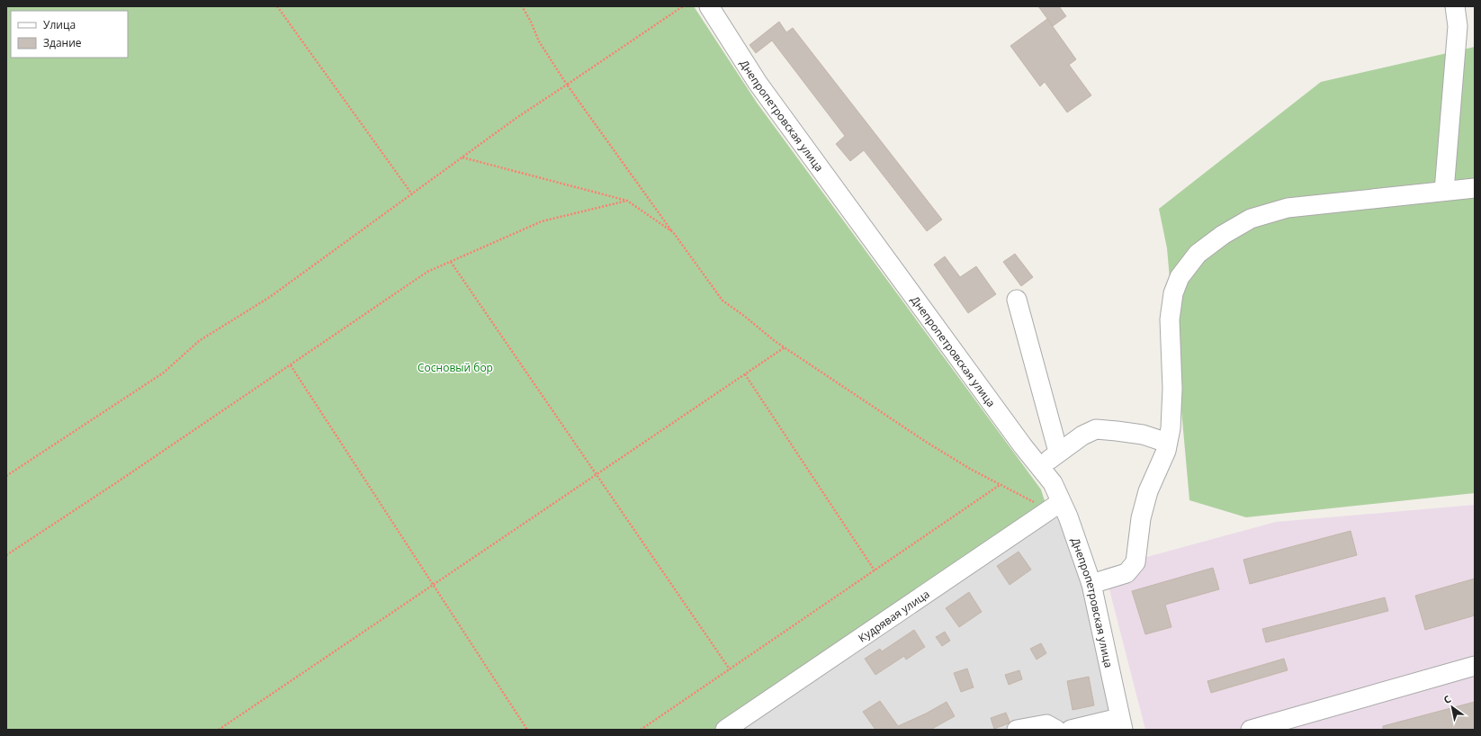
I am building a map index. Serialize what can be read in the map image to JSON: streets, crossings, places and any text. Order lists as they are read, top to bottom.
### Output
{
  "streets": {
    "street": ["Днепропетровская улица", "Кудрявая улица"]
  },
  "crossings": [
    ["Днепропетровская улица", "Кудрявая улица"]
  ],
  "parks": ["Сосновый бор"],
  "legend": ["Улица", "Здание"],
  "north": "top left"
}
